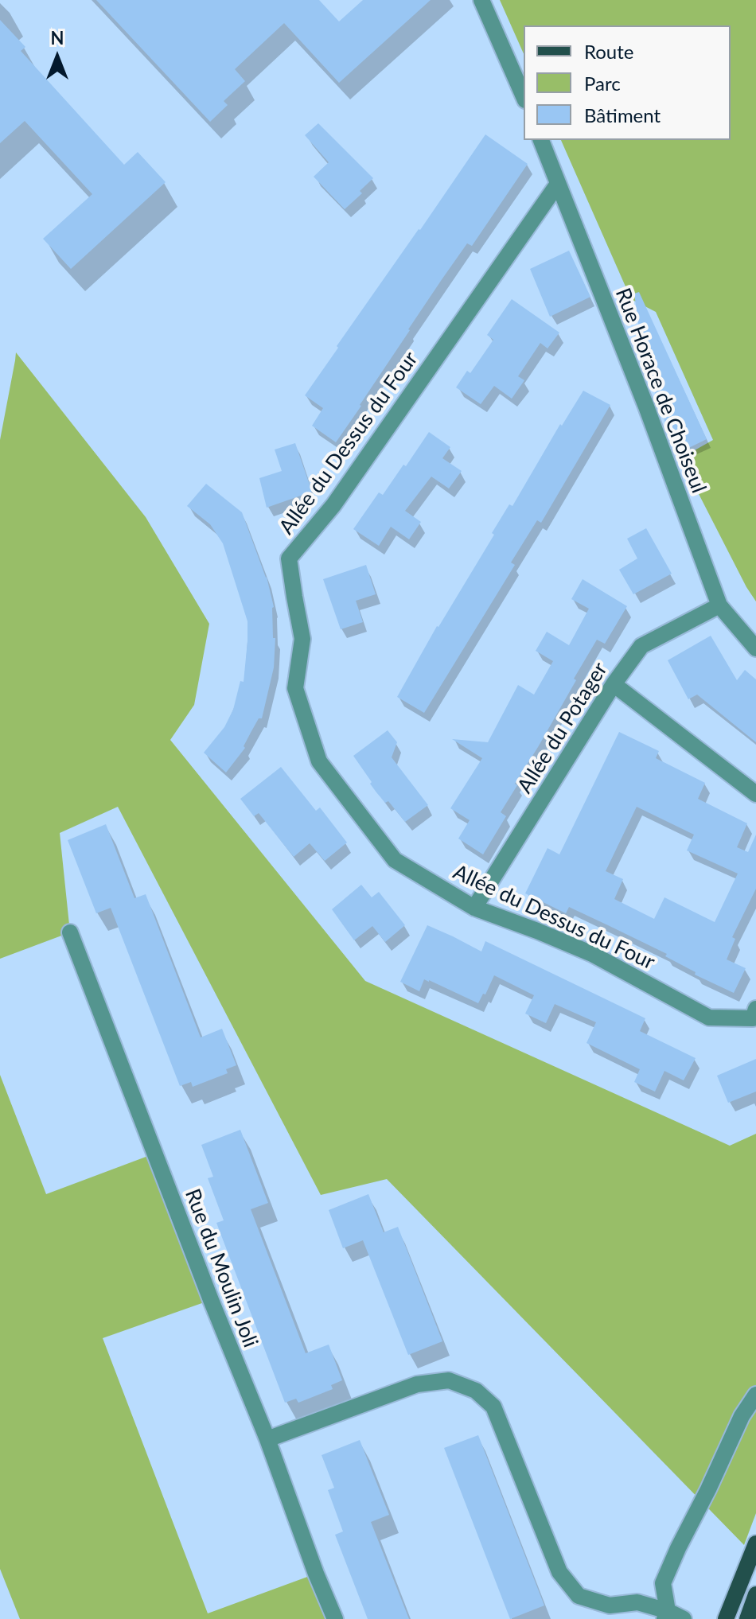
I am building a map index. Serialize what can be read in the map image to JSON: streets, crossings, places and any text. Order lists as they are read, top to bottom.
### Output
{
  "streets": {
    "street": [
      "Rue Horace de Choiseul",
      "Allée du Dessus du Four",
      "Allée du Potager",
      "Rue du Moulin Joli"
    ]
  },
  "crossings": [
    ["Rue Horace de Choiseul", "Allée du Dessus du Four"],
    ["Rue Horace de Choiseul", "Allée du Potager"],
    ["Allée du Dessus du Four", "Allée du Potager"]
  ],
  "legend": ["Route", "Parc", "Bâtiment"],
  "north": "top"
}
